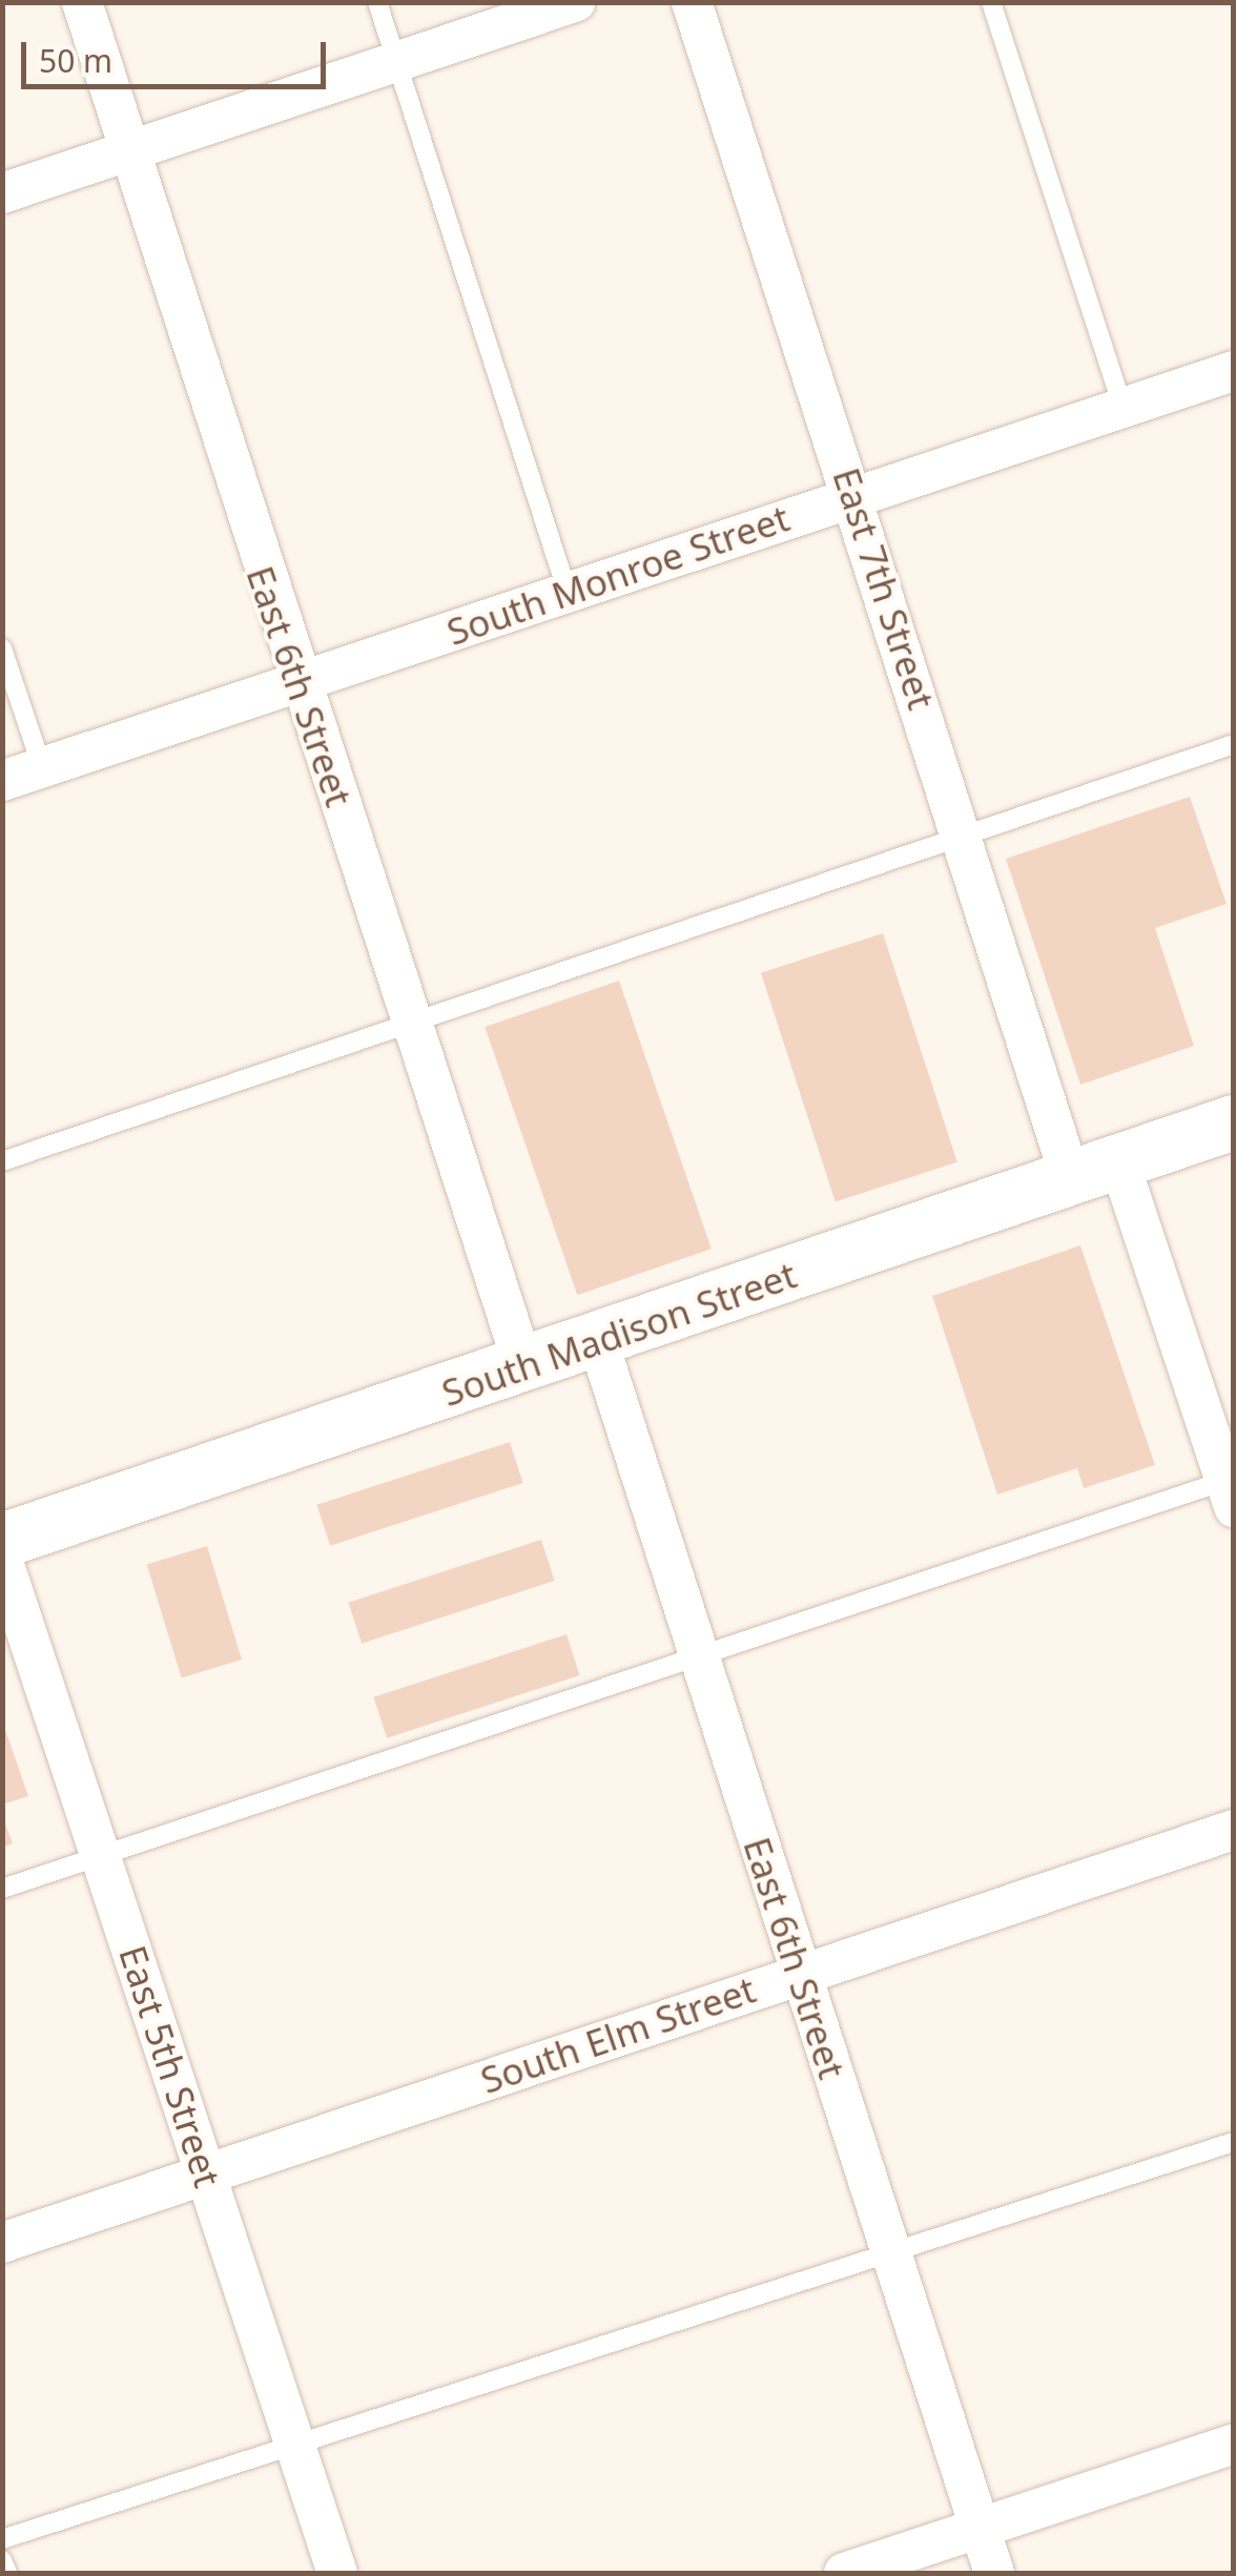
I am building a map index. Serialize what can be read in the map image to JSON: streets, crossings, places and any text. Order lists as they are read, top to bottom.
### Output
{
  "streets": {
    "main road": ["South Madison Street"],
    "street": [
      "South Monroe Street",
      "East 7th Street",
      "East 6th Street",
      "South Elm Street",
      "East 5th Street"
    ]
  },
  "crossings": [
    ["South Monroe Street", "East 7th Street"],
    ["South Monroe Street", "East 6th Street"],
    ["East 7th Street", "South Madison Street"],
    ["East 6th Street", "South Madison Street"],
    ["East 6th Street", "South Elm Street"],
    ["South Elm Street", "East 5th Street"]
  ],
  "scale_bar": "50 m"
}
